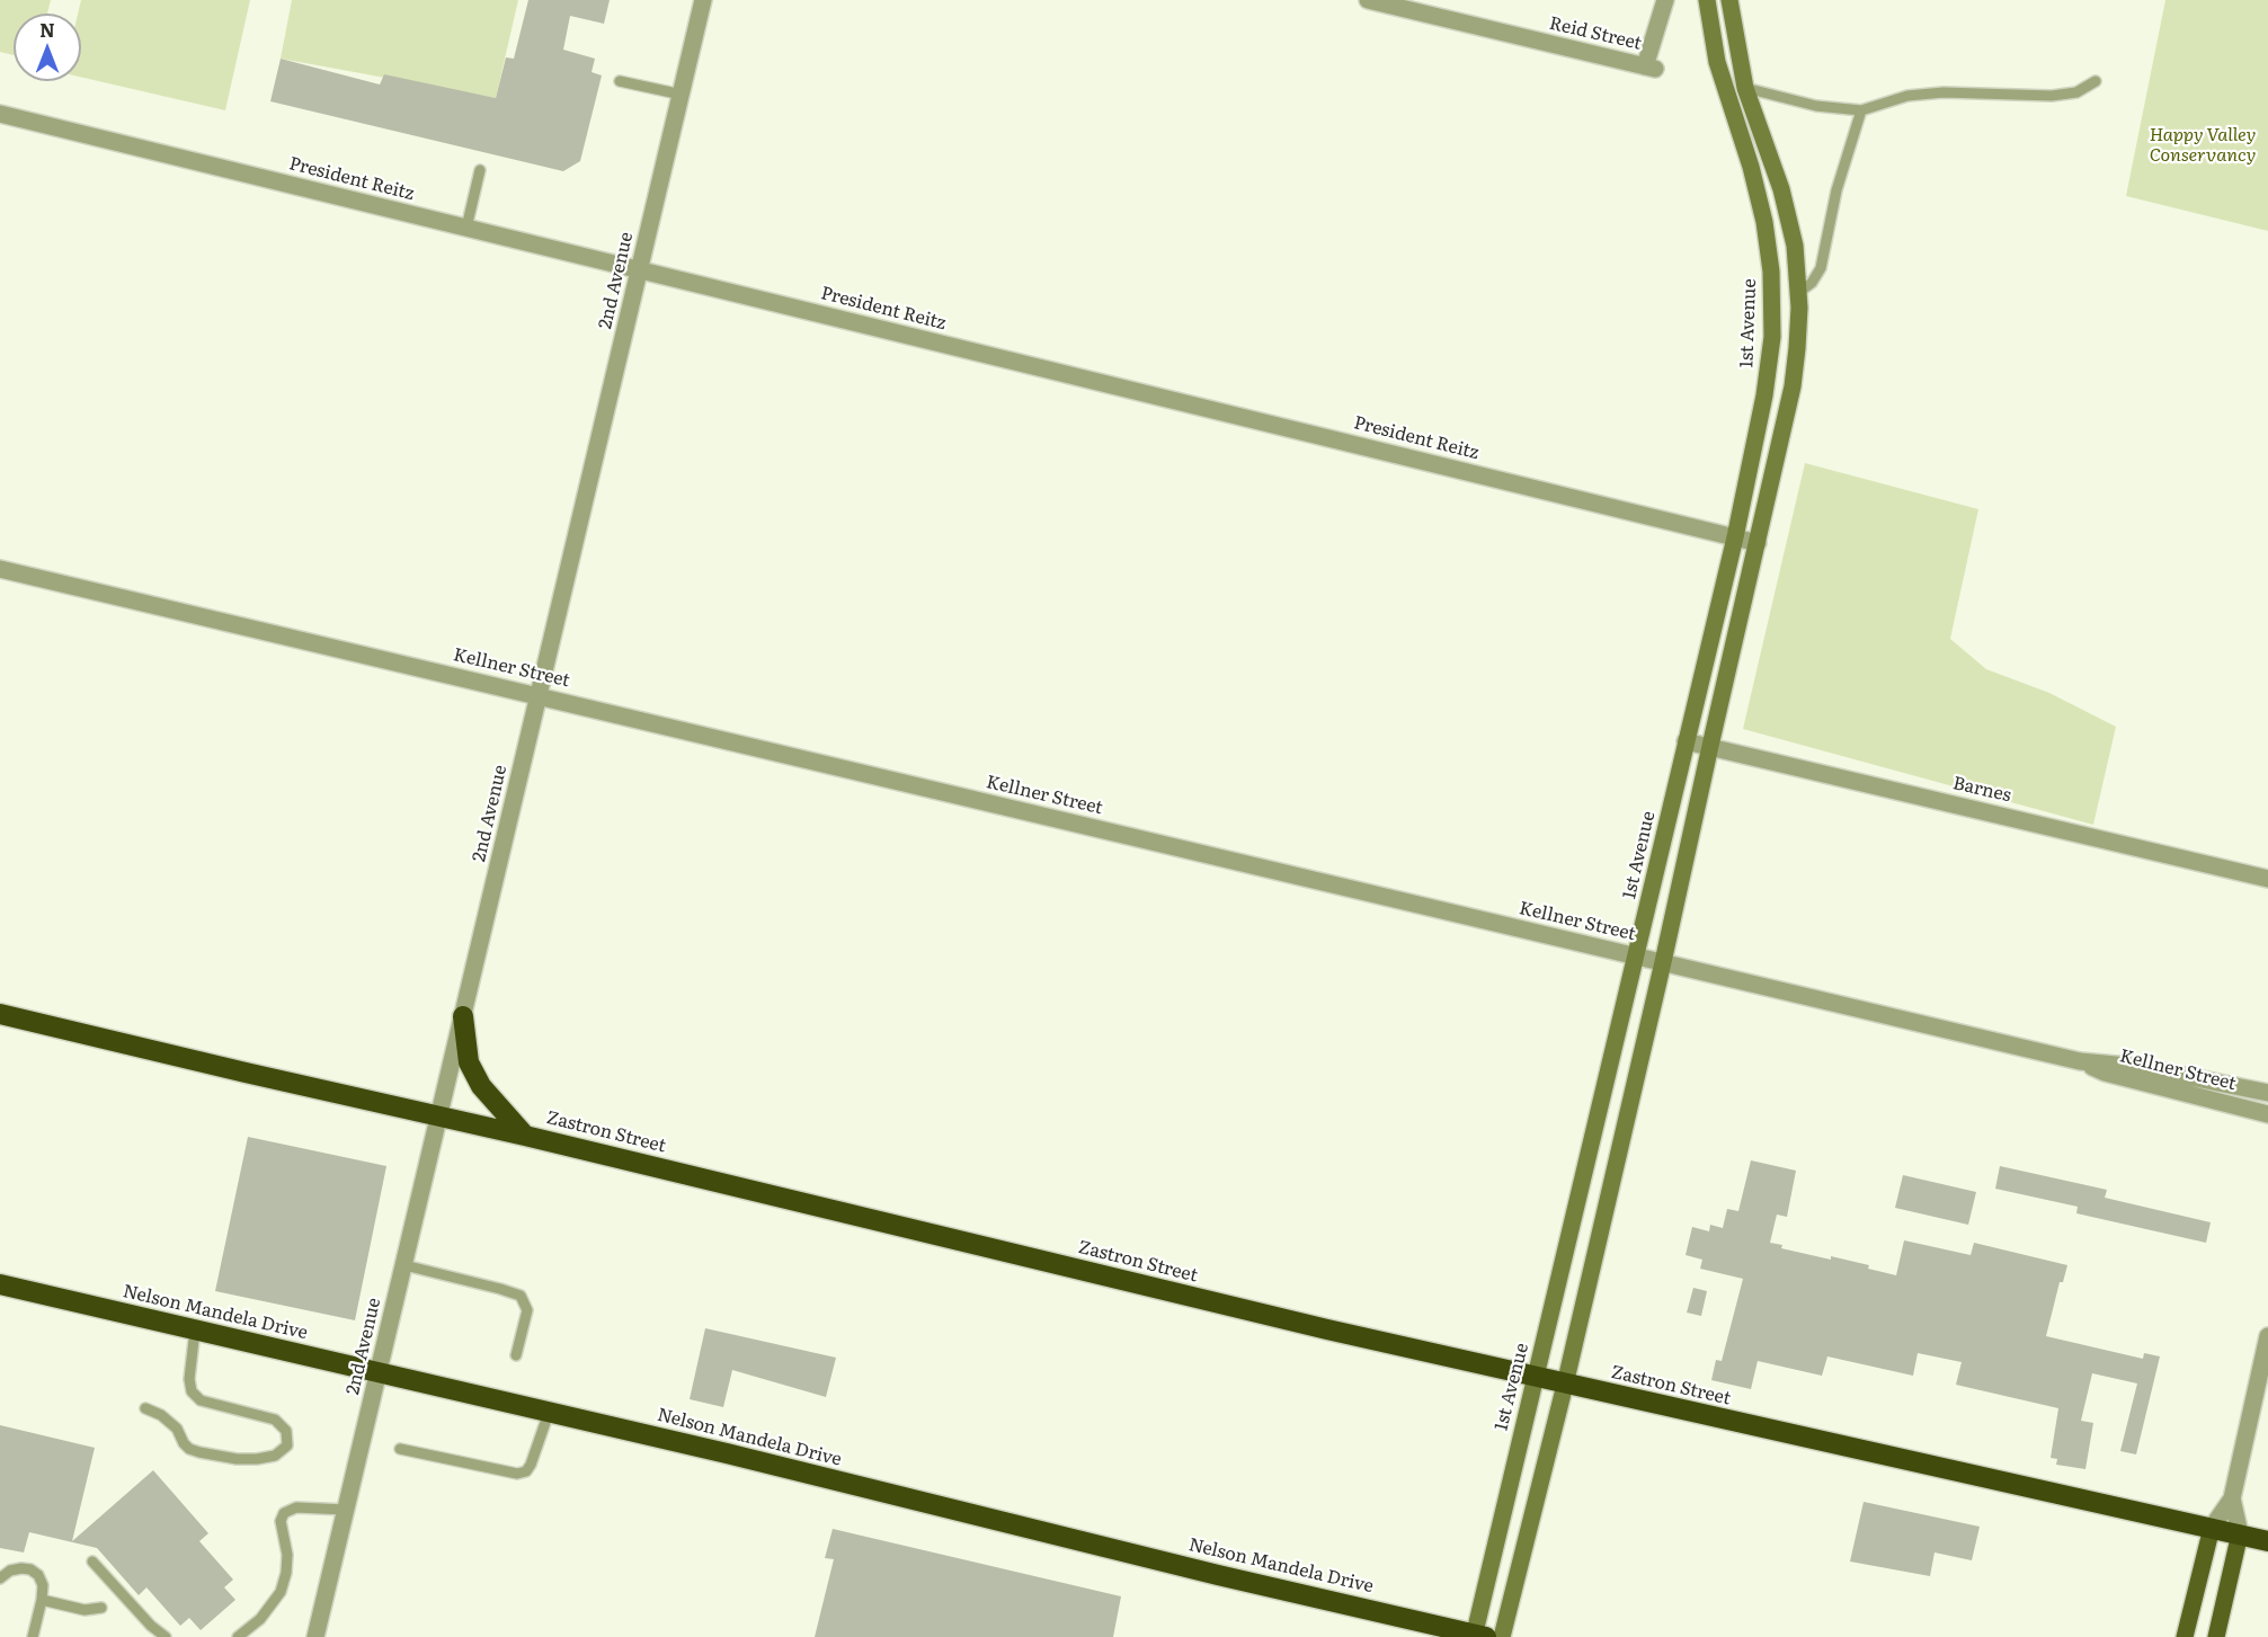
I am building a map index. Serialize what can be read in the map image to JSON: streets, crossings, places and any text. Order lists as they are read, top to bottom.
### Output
{
  "streets": {
    "highway": ["Zastron Street", "Nelson Mandela Drive"],
    "street": [
      "Reid Street",
      "President Reitz",
      "2nd Avenue",
      "1st Avenue",
      "Kellner Street",
      "Barnes"
    ]
  },
  "crossings": [
    ["President Reitz", "2nd Avenue"],
    ["President Reitz", "1st Avenue"],
    ["2nd Avenue", "Kellner Street"],
    ["2nd Avenue", "Zastron Street"],
    ["2nd Avenue", "Nelson Mandela Drive"],
    ["1st Avenue", "Kellner Street"],
    ["1st Avenue", "Barnes"],
    ["1st Avenue", "Zastron Street"],
    ["1st Avenue", "Nelson Mandela Drive"]
  ],
  "parks": ["Happy Valley Conservancy"],
  "north": "top"
}
